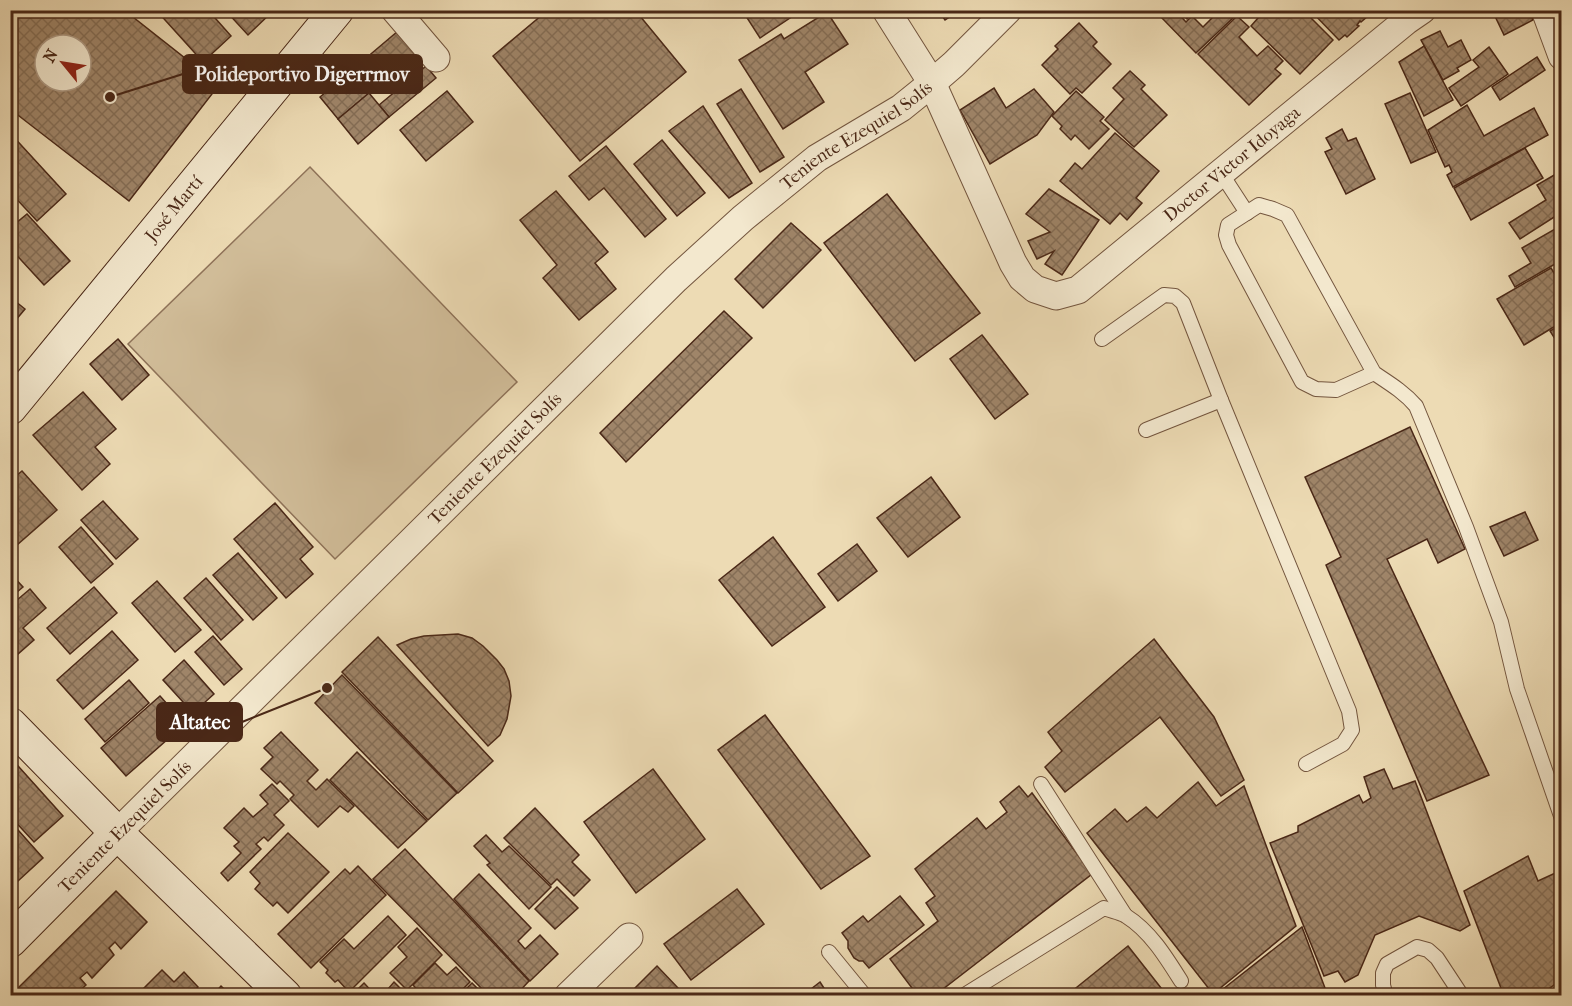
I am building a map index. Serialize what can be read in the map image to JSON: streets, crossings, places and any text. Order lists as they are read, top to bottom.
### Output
{
  "streets": {
    "street": ["Teniente Ezequiel Solís", "Doctor Victor Idoyaga", "José Martí"]
  },
  "crossings": [
    ["Teniente Ezequiel Solís", "Doctor Victor Idoyaga"]
  ],
  "places": ["Polideportivo Digerrmov", "Altatec"],
  "north": "top left"
}
